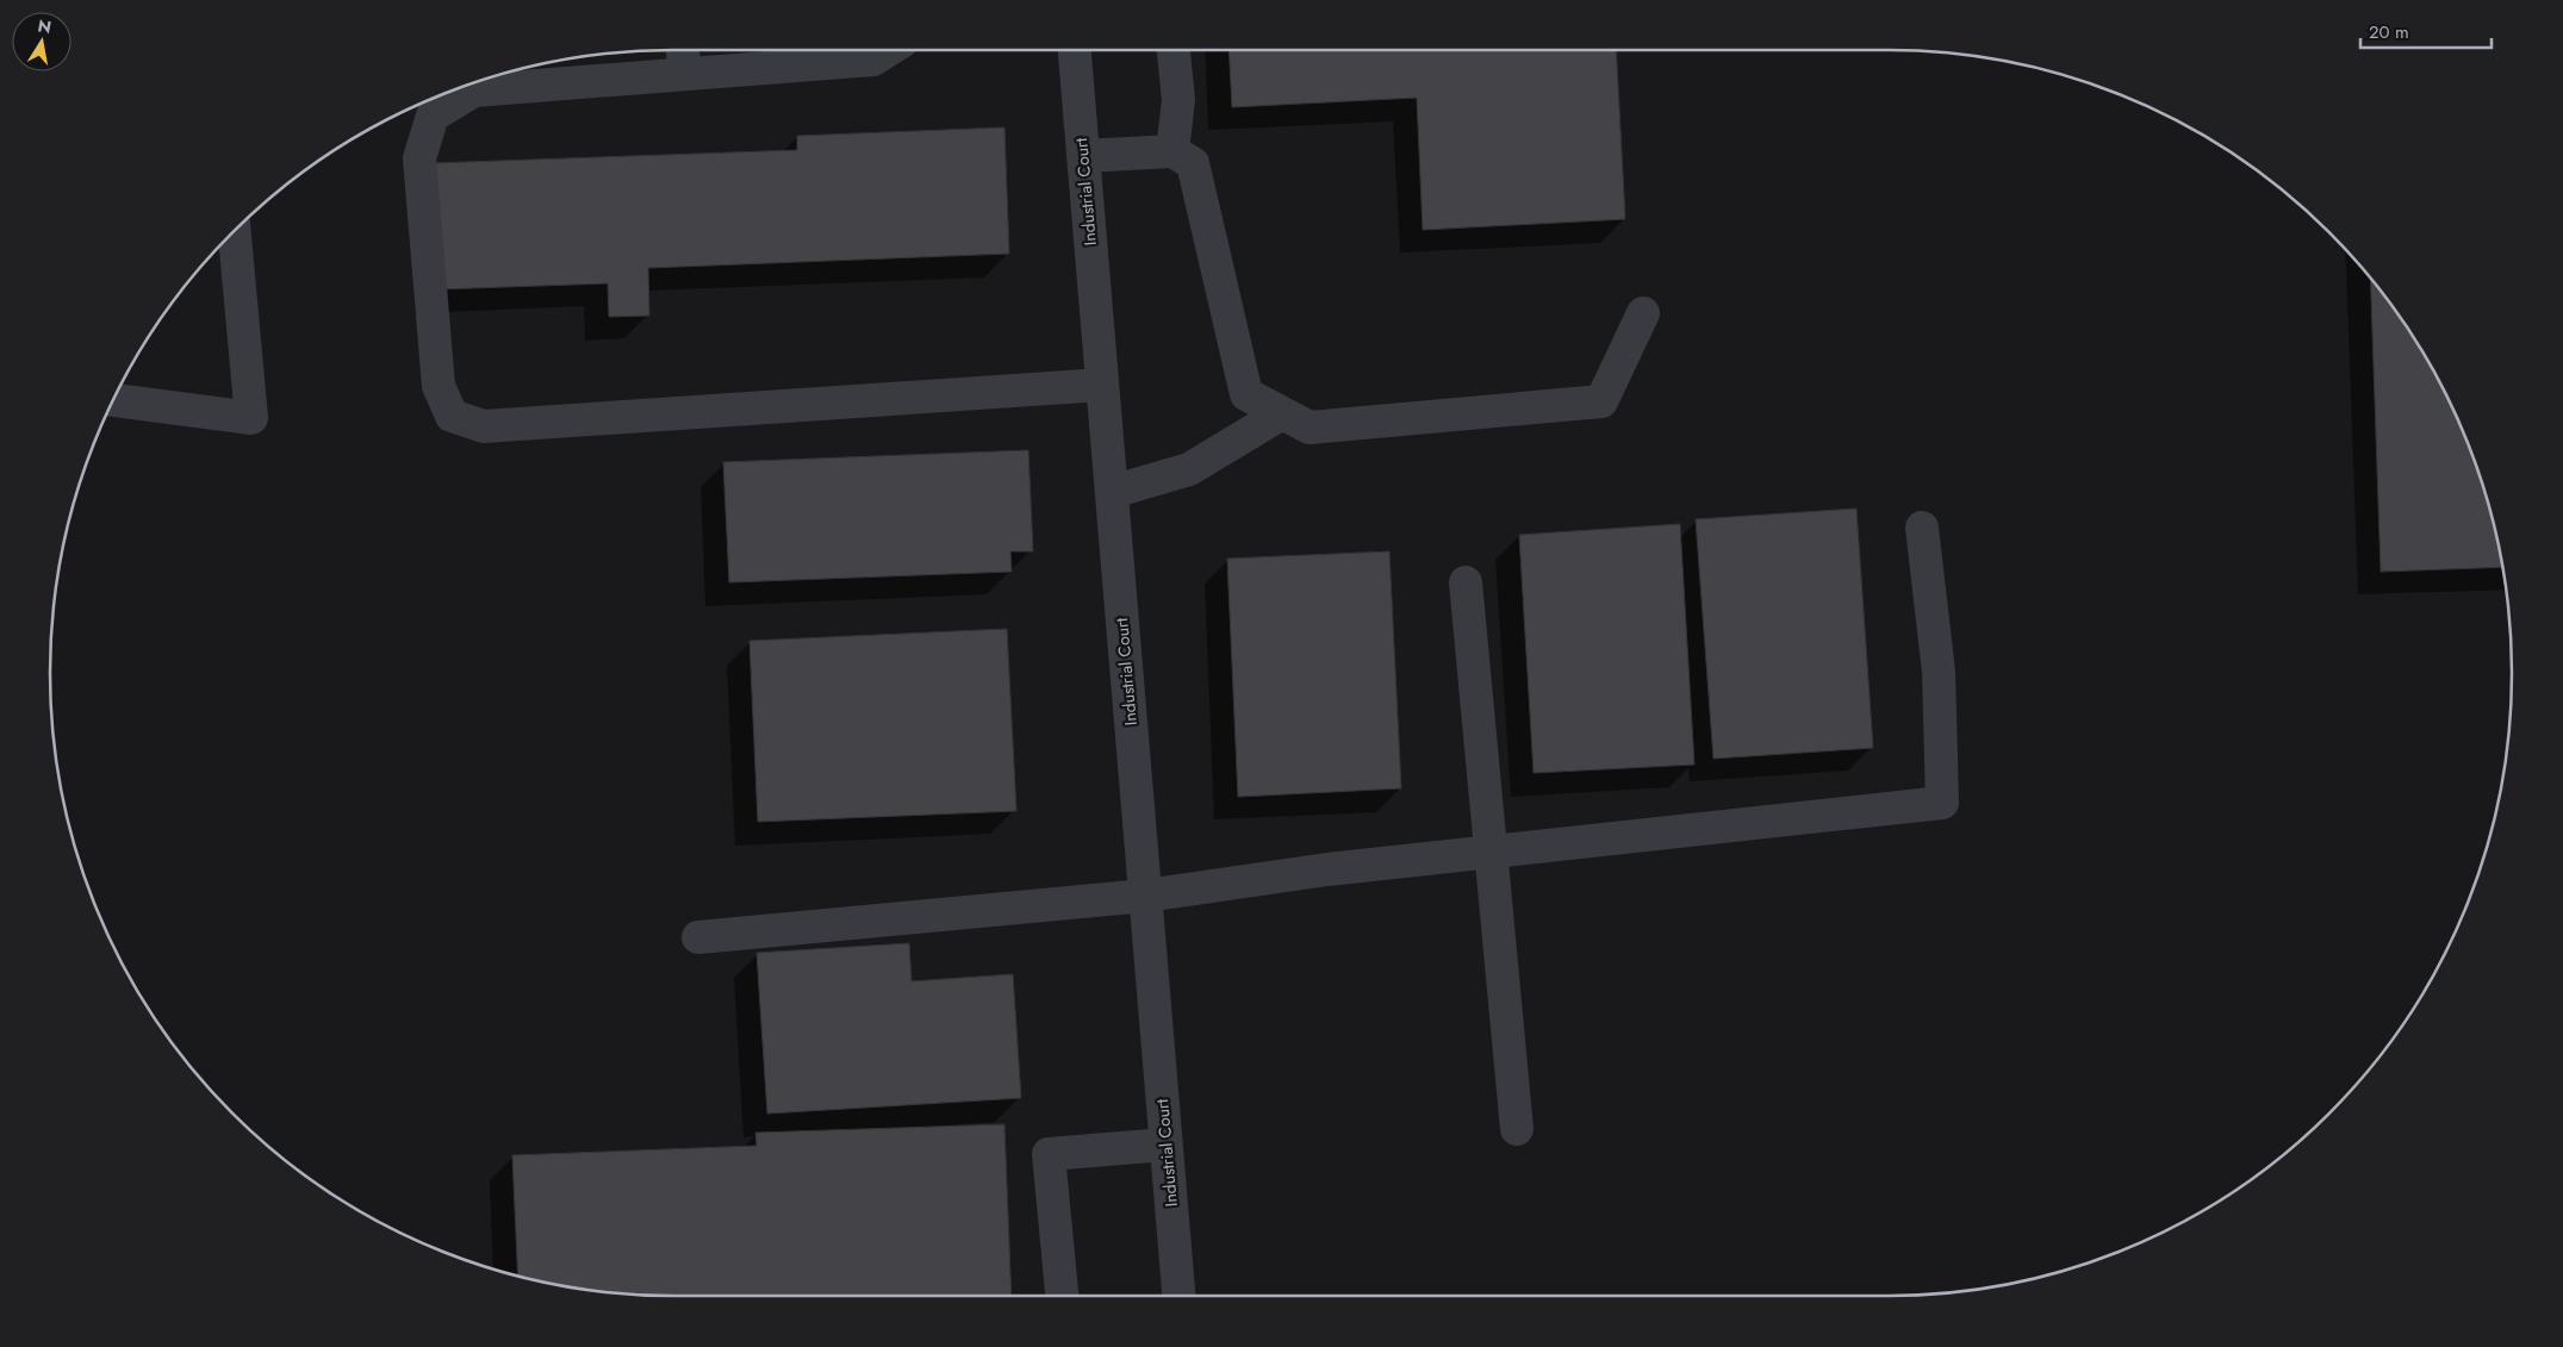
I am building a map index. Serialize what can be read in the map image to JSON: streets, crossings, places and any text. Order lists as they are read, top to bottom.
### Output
{
  "streets": {
    "lane": ["Industrial Court"]
  },
  "scale_bar": "20 m",
  "north": "top"
}
